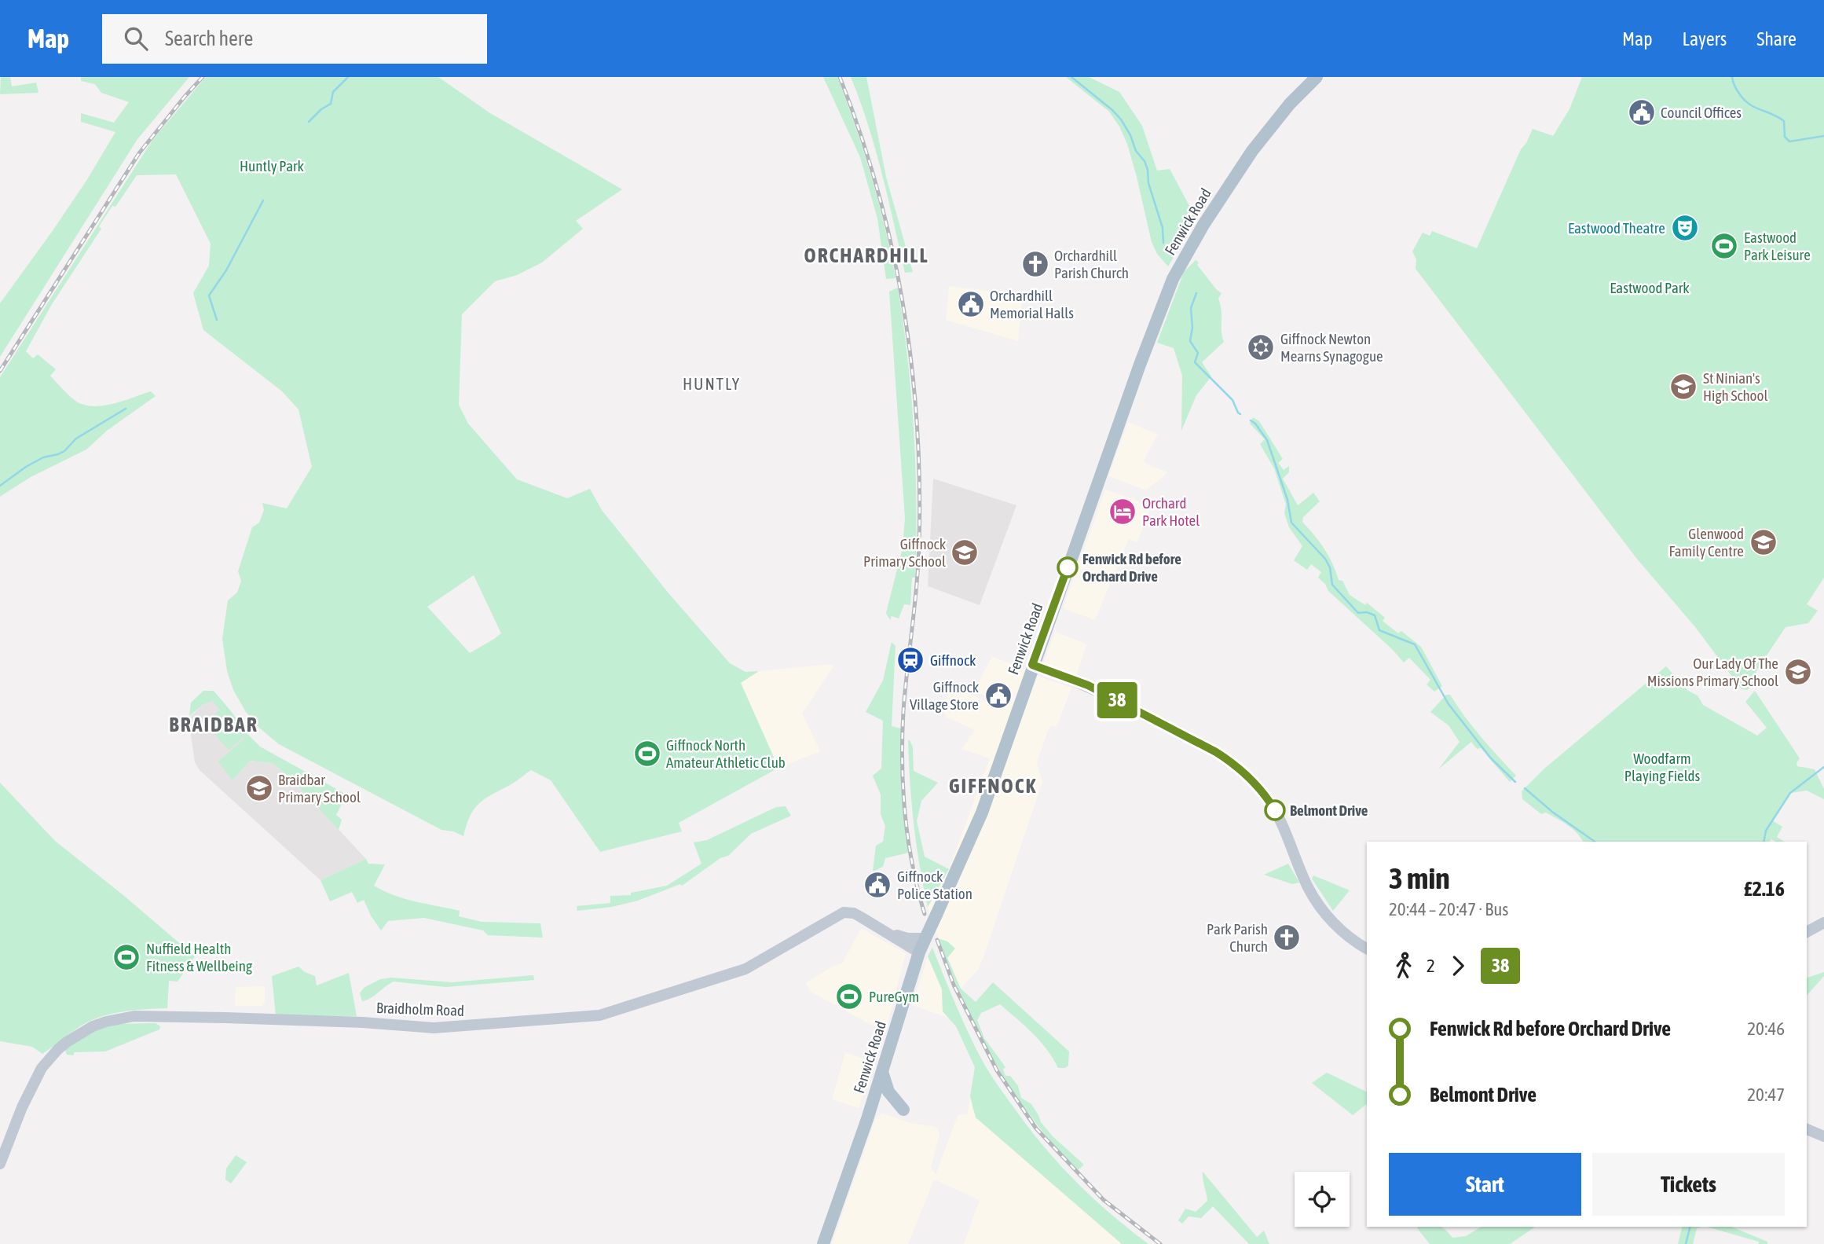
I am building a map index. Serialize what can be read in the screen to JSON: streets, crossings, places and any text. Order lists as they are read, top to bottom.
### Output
{
  "streets": {
    "main road": ["Fenwick Road"],
    "street": ["Braidholm Road"]
  },
  "crossings": [
    ["Fenwick Road", "Braidholm Road"]
  ],
  "districts": [
    "ORCHARDHILL",
    "HUNTLY",
    "BRAIDBAR",
    "GIFFNOCK"
  ],
  "parks": ["Huntly Park", "Eastwood Park", "Woodfarm Playing Fields"],
  "places": {
    "public building": [
      "Council Offices",
      "Orchardhill Memorial Halls",
      "Giffnock Village Store",
      "Giffnock Police Station"
    ],
    "theatre": ["Eastwood Theatre"],
    "sports": [
      "Eastwood Park Leisure",
      "Giffnock North Amateur Athletic Club",
      "Nuffield Health Fitness & Wellbeing",
      "PureGym"
    ],
    "church": ["Orchardhill Parish Church", "Park Parish Church"],
    "synagogue": ["Giffnock Newton Mearns Synagogue"],
    "school or university": [
      "St Ninian's High School",
      "Glenwood Family Centre",
      "Giffnock Primary School",
      "Our Lady Of The Missions Primary School",
      "Braidbar Primary School"
    ],
    "hotel": ["Orchard Park Hotel"],
    "other": ["Fenwick Rd before Orchard Drive", "Belmont Drive"],
    "station": ["Giffnock"]
  },
  "lines": ["bus line 38"],
  "page": {
    "header": "Map",
    "search": "Search here",
    "nav": ["Map", "Layers", "Share"],
    "on_map": "38",
    "heading": ["3 min", "20:44 – 20:47 · Bus", "£2.16"],
    "legs": ["2", "38"],
    "list": [
      {
        "name": "Fenwick Rd before Orchard Drive",
        "value": "20:46"
      },
      {
        "name": "Belmont Drive",
        "value": "20:47"
      }
    ],
    "buttons": ["Start", "Tickets"]
  }
}
